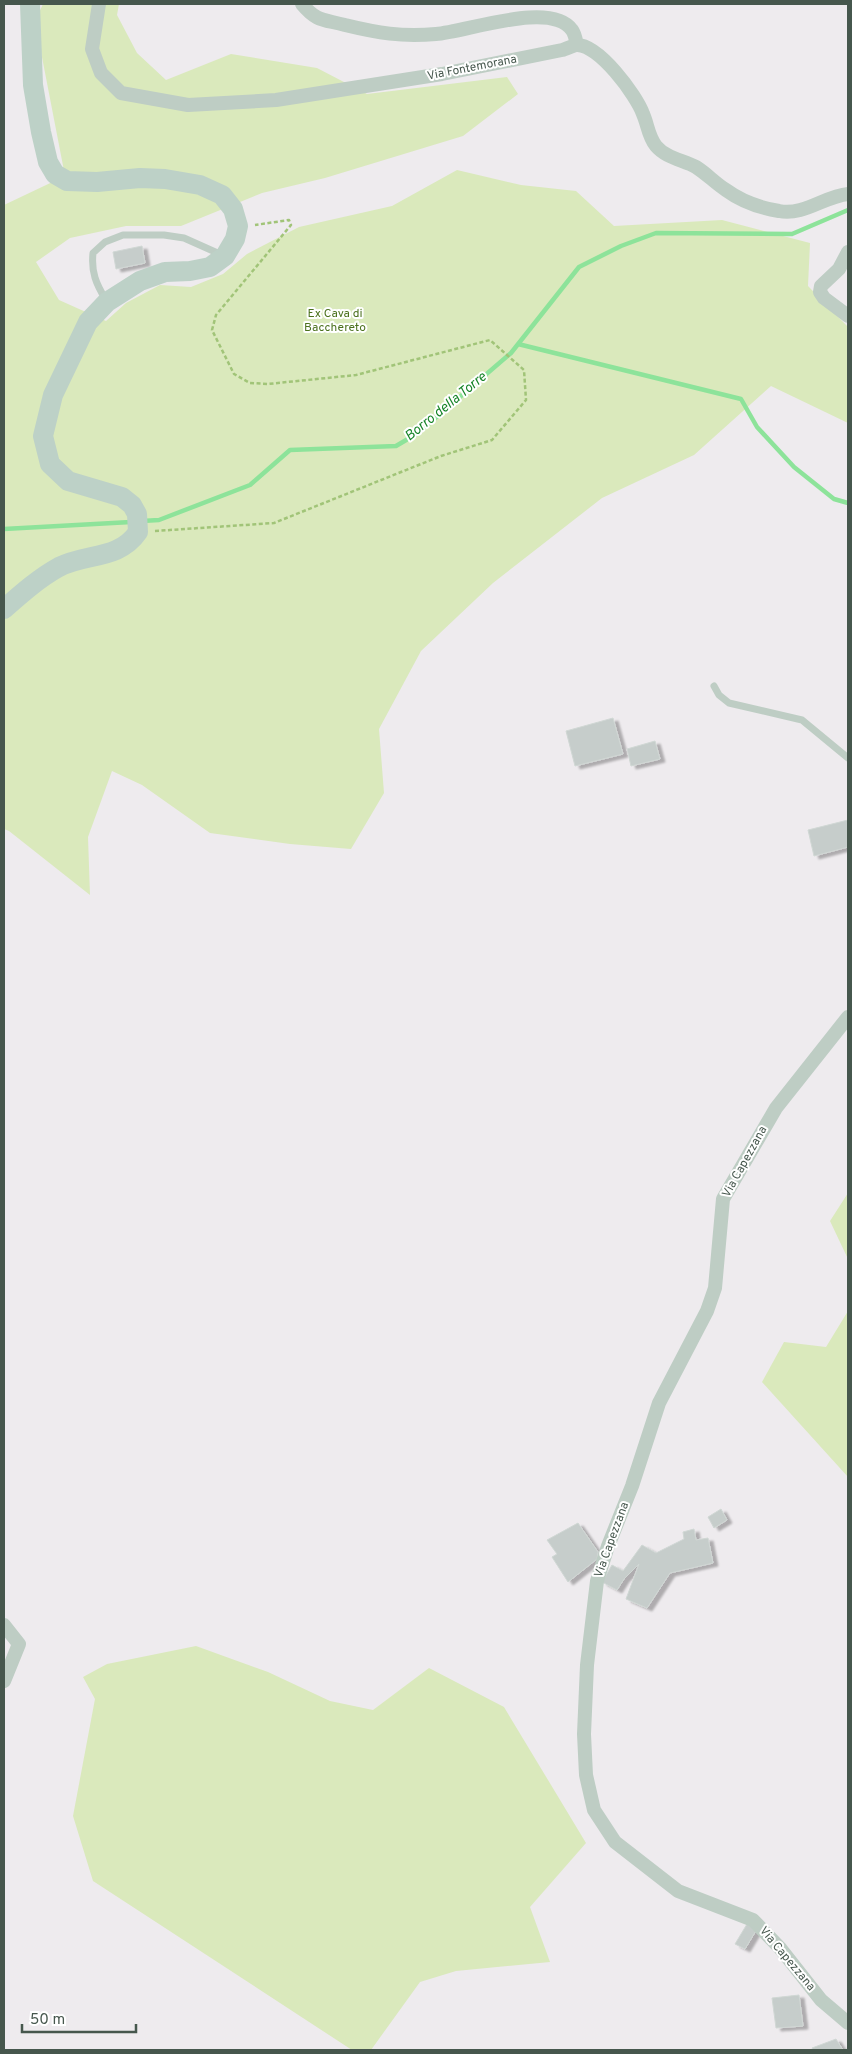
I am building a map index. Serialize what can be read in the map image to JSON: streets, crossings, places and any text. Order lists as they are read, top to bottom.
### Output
{
  "streets": {
    "street": ["Via Fontemorana", "Via Capezzana"]
  },
  "water": ["Borro della Torre"],
  "parks": ["Ex Cava di Bacchereto"],
  "scale_bar": "50 m"
}
